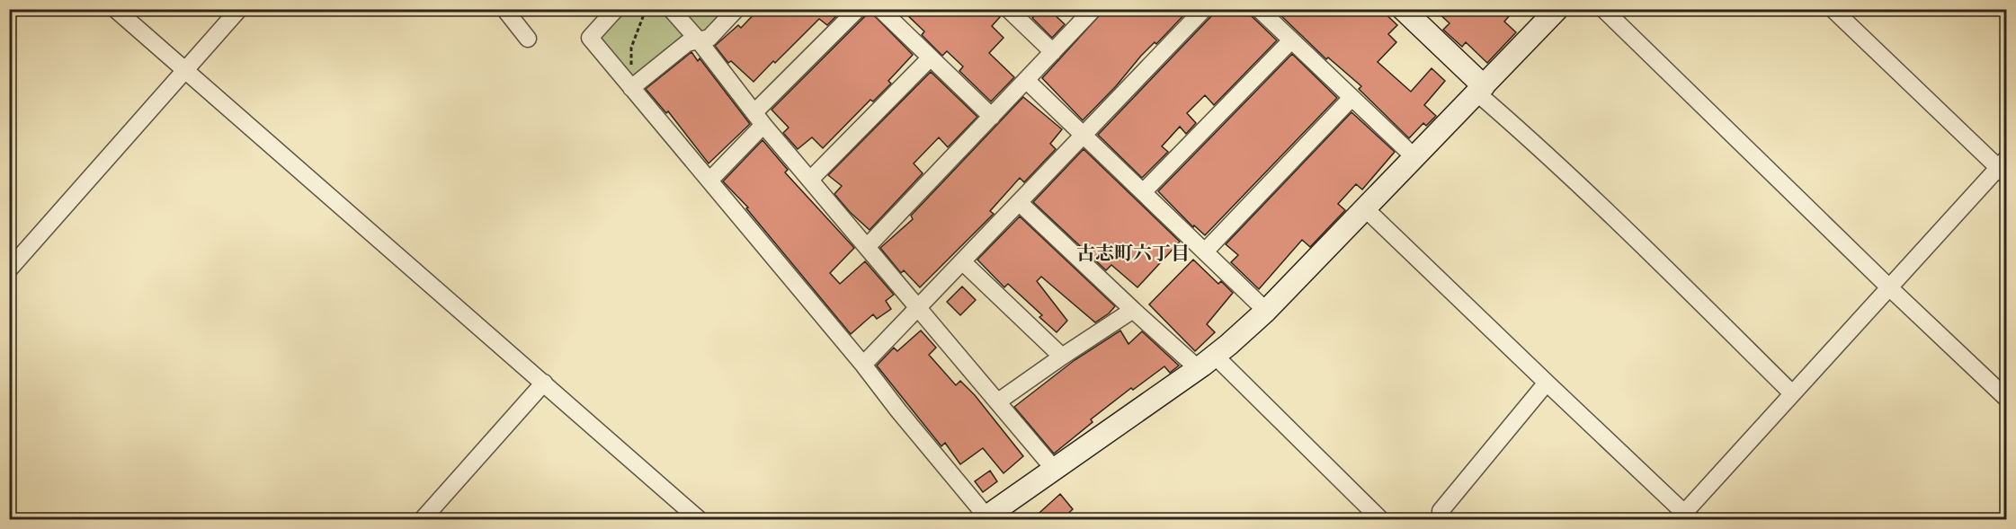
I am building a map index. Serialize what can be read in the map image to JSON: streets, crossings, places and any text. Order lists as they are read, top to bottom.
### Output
{
  "districts": ["古志町六丁目"]
}
